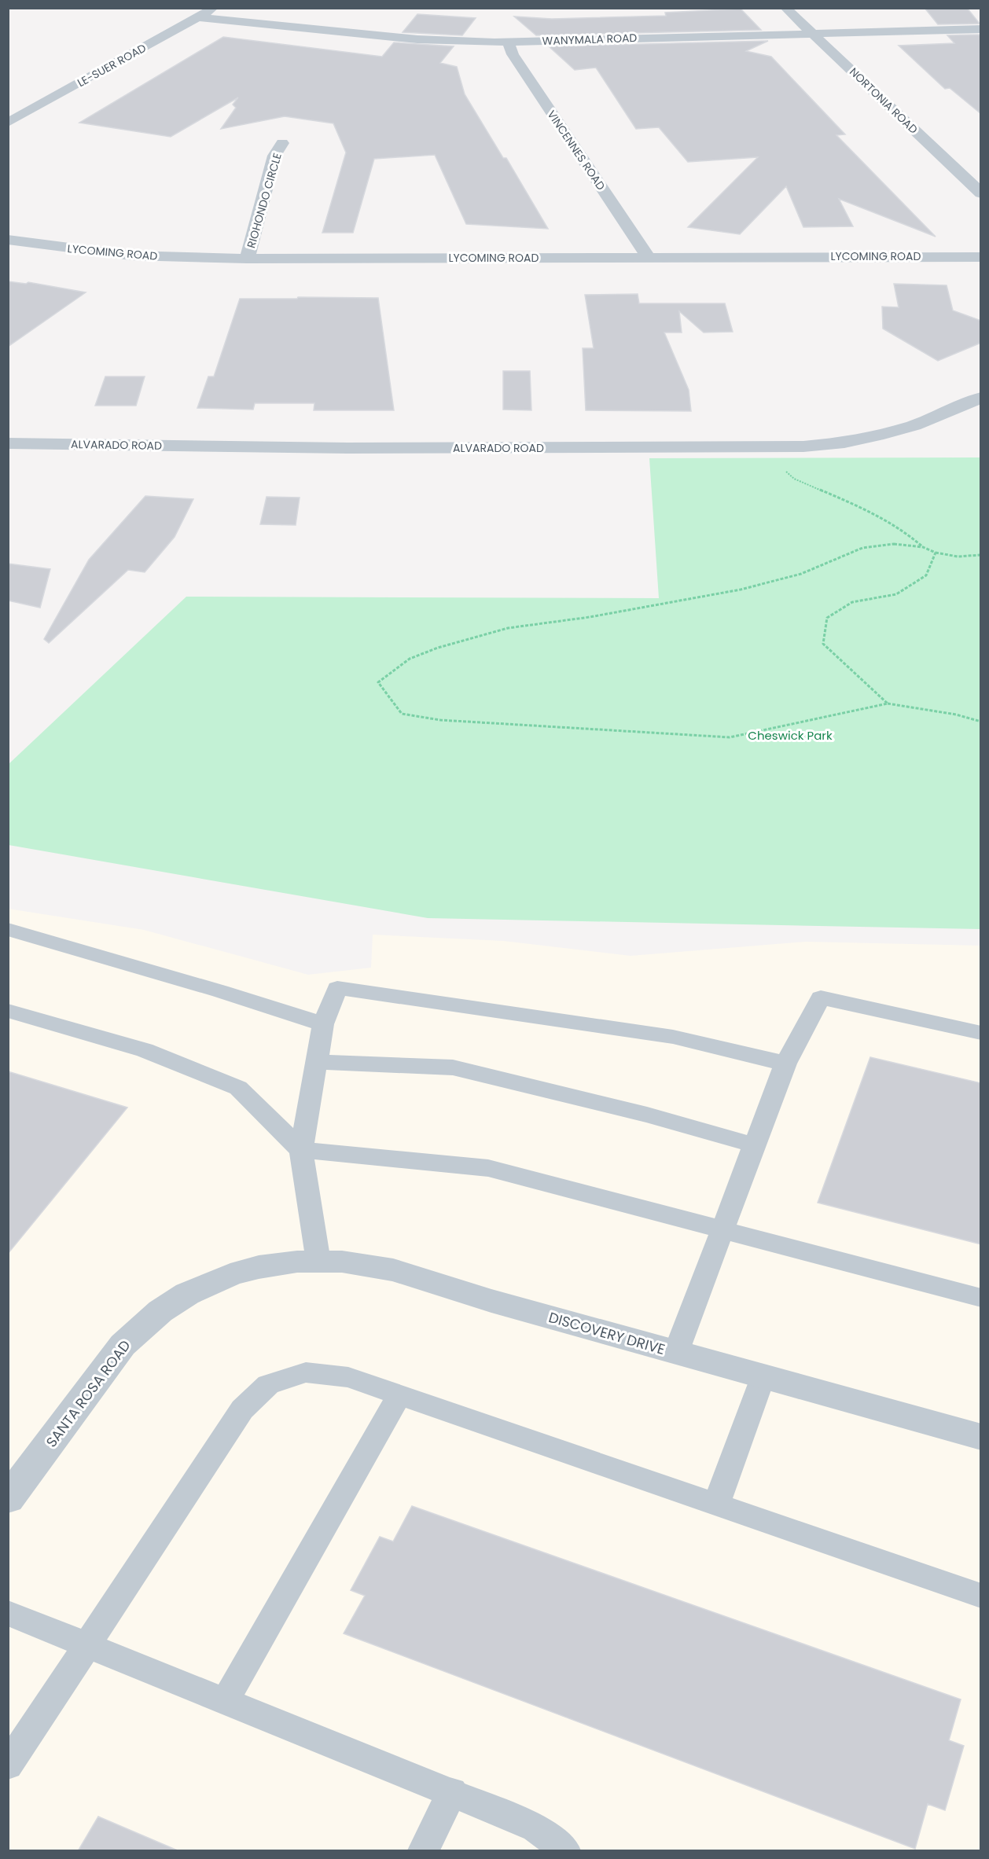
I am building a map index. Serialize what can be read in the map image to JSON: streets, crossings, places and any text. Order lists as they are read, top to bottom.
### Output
{
  "streets": {
    "street": [
      "WANYMALA ROAD",
      "LE-SUER ROAD",
      "NORTONIA ROAD",
      "VINCENNES ROAD",
      "RIOHONDO CIRCLE",
      "LYCOMING ROAD",
      "ALVARADO ROAD",
      "DISCOVERY DRIVE",
      "SANTA ROSA ROAD"
    ]
  },
  "crossings": [
    ["WANYMALA ROAD", "LE-SUER ROAD"],
    ["WANYMALA ROAD", "NORTONIA ROAD"],
    ["WANYMALA ROAD", "VINCENNES ROAD"],
    ["VINCENNES ROAD", "LYCOMING ROAD"],
    ["RIOHONDO CIRCLE", "LYCOMING ROAD"],
    ["DISCOVERY DRIVE", "SANTA ROSA ROAD"]
  ],
  "parks": ["Cheswick Park"]
}
